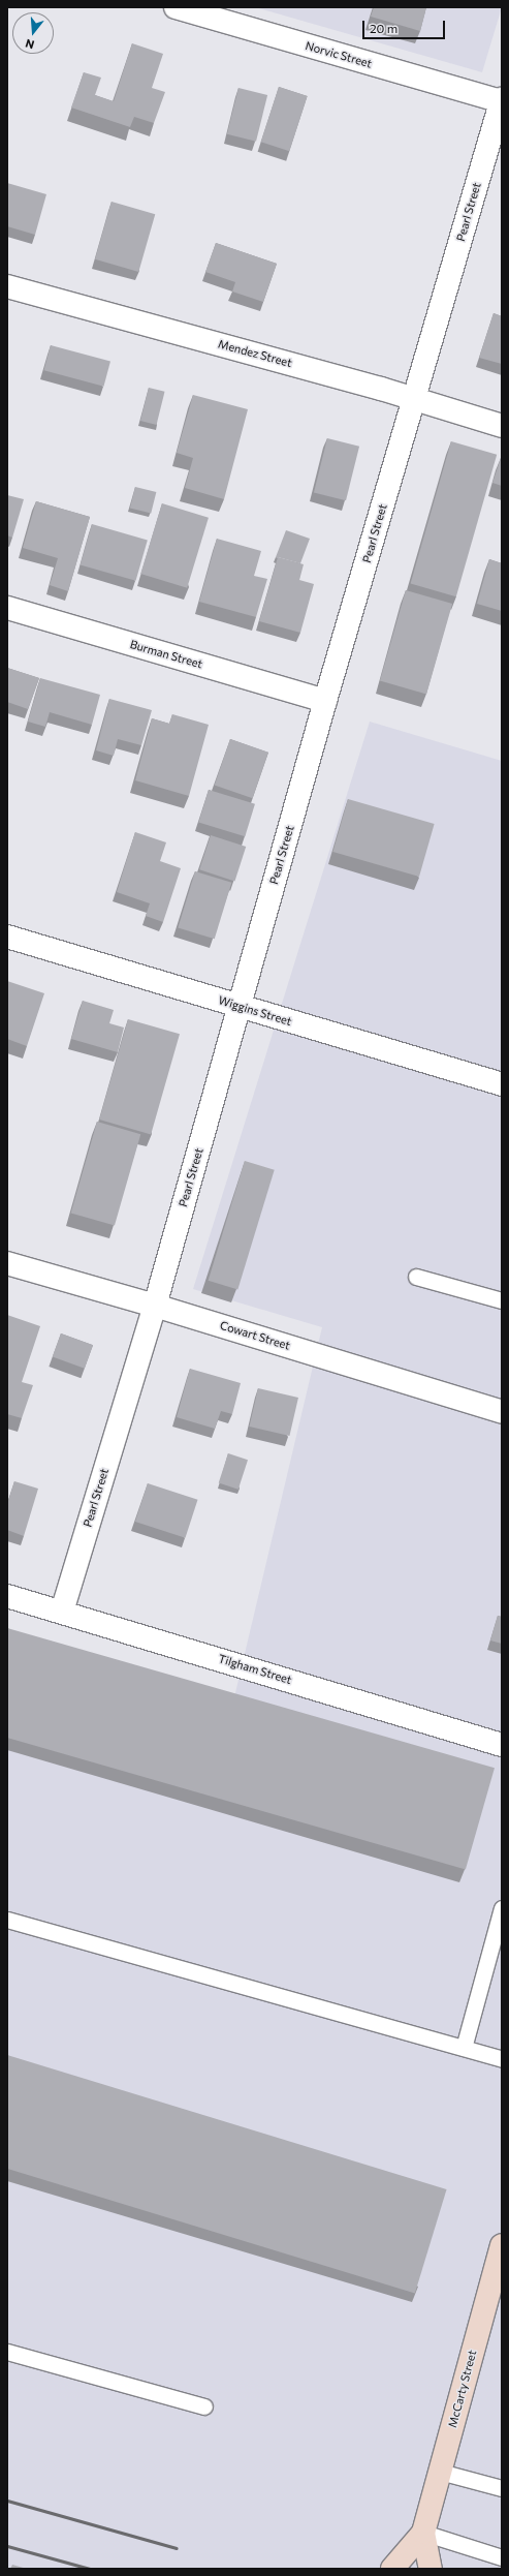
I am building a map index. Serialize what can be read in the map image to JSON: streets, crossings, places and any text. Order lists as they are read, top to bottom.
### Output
{
  "streets": {
    "main road": ["McCarty Street"],
    "street": [
      "Norvic Street",
      "Pearl Street",
      "Mendez Street",
      "Burman Street",
      "Wiggins Street",
      "Cowart Street",
      "Tilgham Street"
    ]
  },
  "crossings": [
    ["Norvic Street", "Pearl Street"],
    ["Pearl Street", "Mendez Street"],
    ["Pearl Street", "Burman Street"],
    ["Pearl Street", "Wiggins Street"],
    ["Pearl Street", "Cowart Street"],
    ["Pearl Street", "Tilgham Street"]
  ],
  "scale_bar": "20 m",
  "north": "bottom"
}
